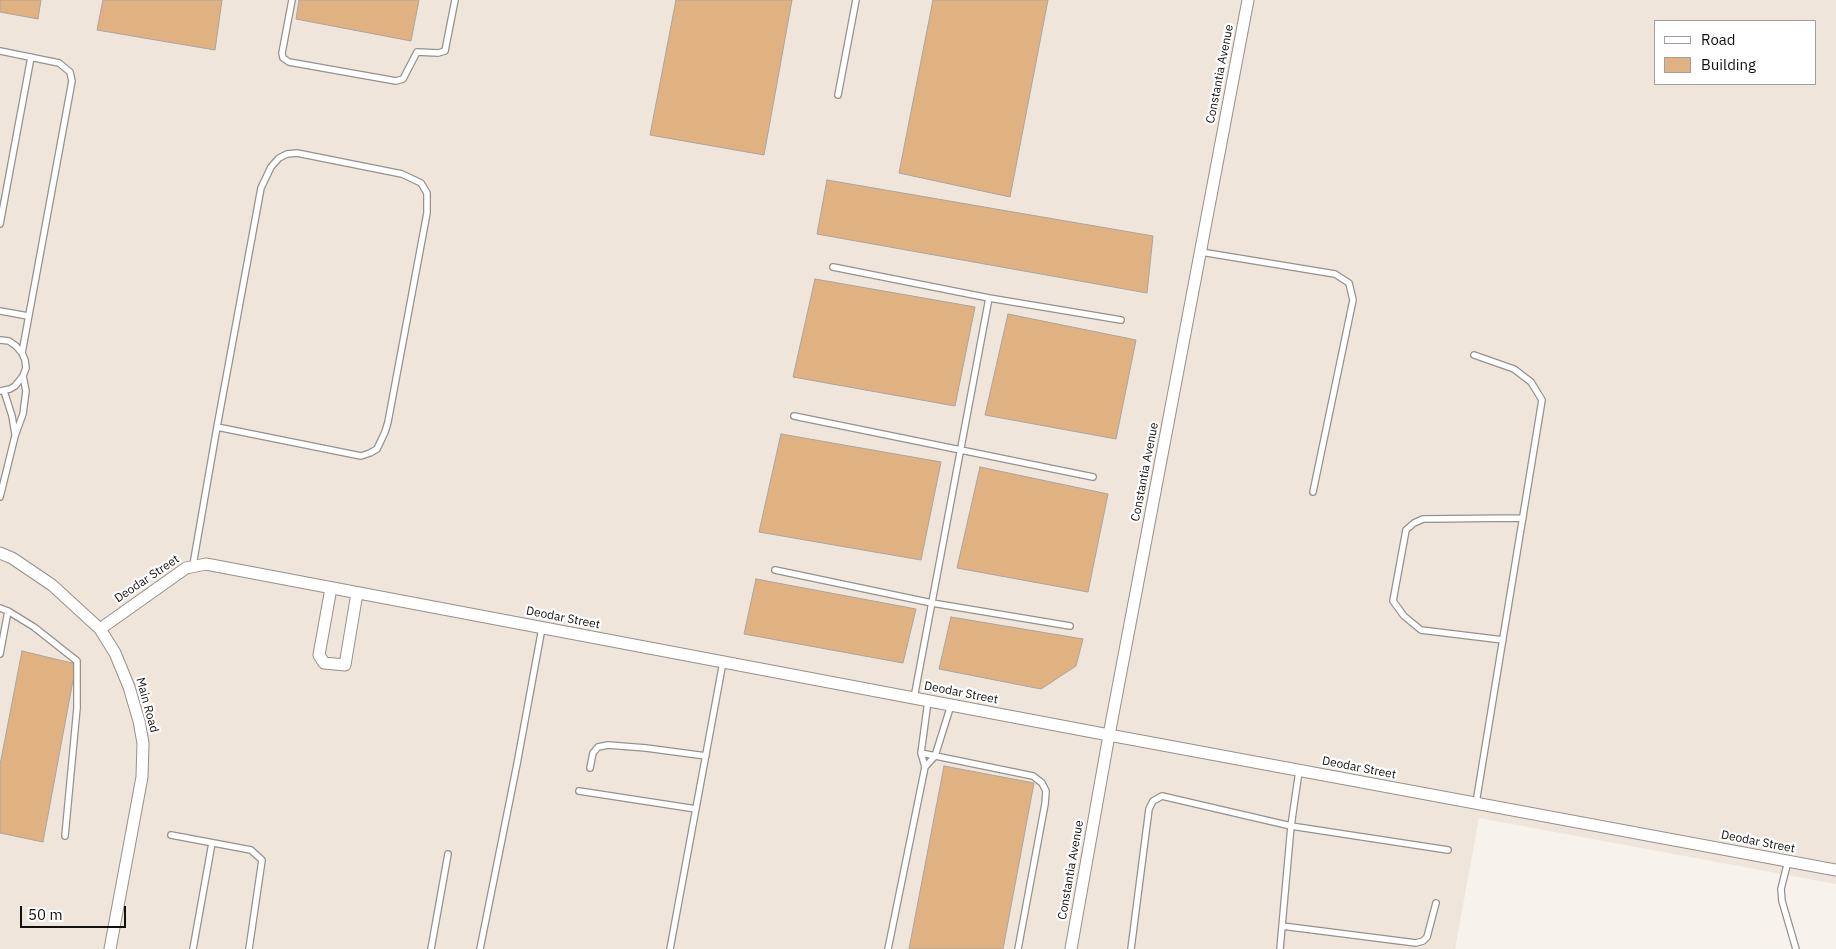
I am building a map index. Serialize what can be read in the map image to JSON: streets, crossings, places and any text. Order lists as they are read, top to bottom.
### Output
{
  "streets": {
    "street": ["Constantia Avenue", "Deodar Street", "Main Road"]
  },
  "crossings": [
    ["Constantia Avenue", "Deodar Street"],
    ["Deodar Street", "Main Road"]
  ],
  "legend": ["Road", "Building"],
  "scale_bar": "50 m"
}
